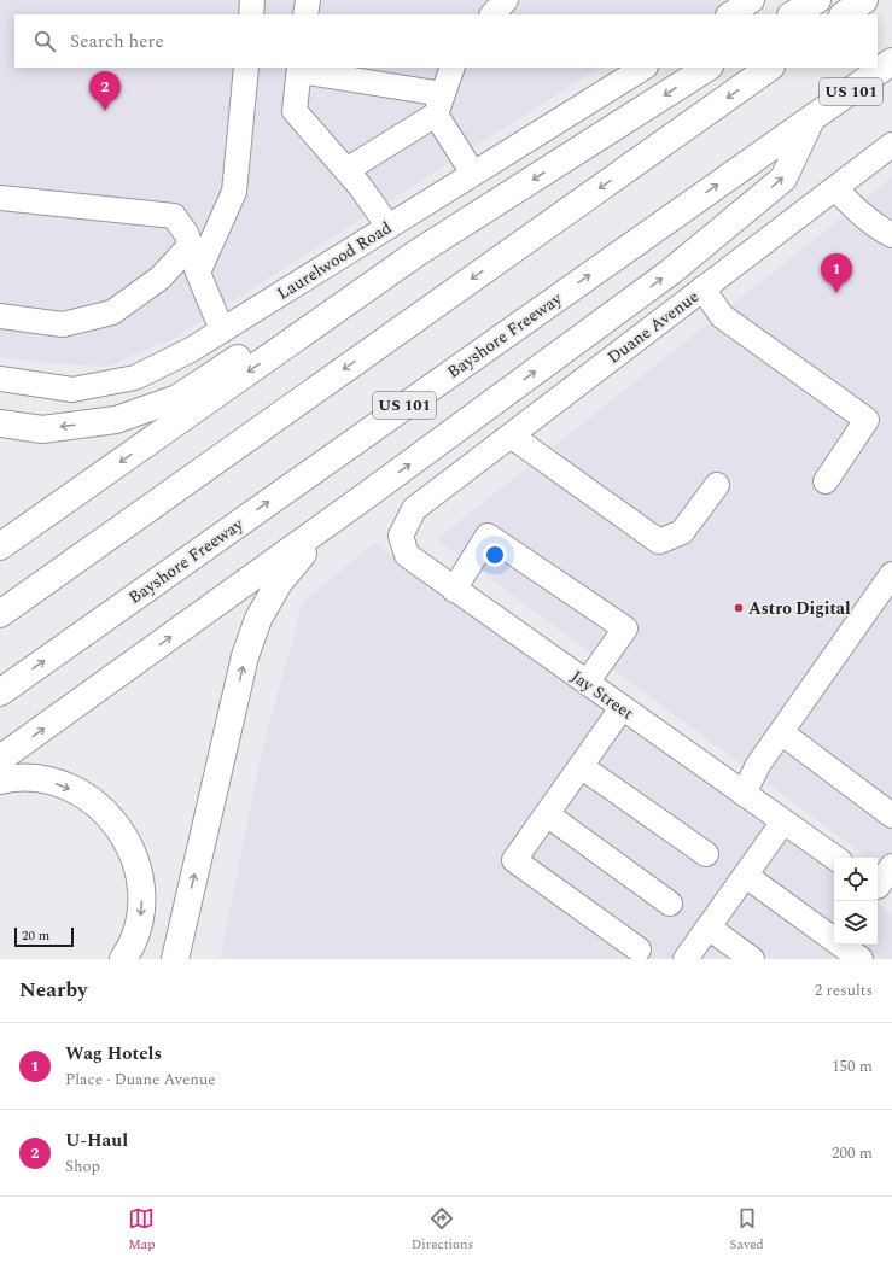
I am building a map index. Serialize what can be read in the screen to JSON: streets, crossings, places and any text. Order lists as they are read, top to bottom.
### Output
{
  "streets": {
    "highway": ["US 101", "Bayshore Freeway"],
    "street": ["Laurelwood Road", "Duane Avenue", "Jay Street"]
  },
  "crossings": [
    ["Duane Avenue", "Jay Street"]
  ],
  "places": ["Astro Digital"],
  "scale_bar": "20 m",
  "page": {
    "search": "Search here",
    "pins": ["2", "1"],
    "scale": "20 m",
    "heading": ["Nearby", "2 results"],
    "list": [
      {
        "mark": "1",
        "name": "Wag Hotels",
        "note": "Place · Duane Avenue",
        "value": "150 m"
      },
      {
        "mark": "2",
        "name": "U-Haul",
        "note": "Shop",
        "value": "200 m"
      }
    ],
    "nav": ["Map", "Directions", "Saved"]
  }
}
